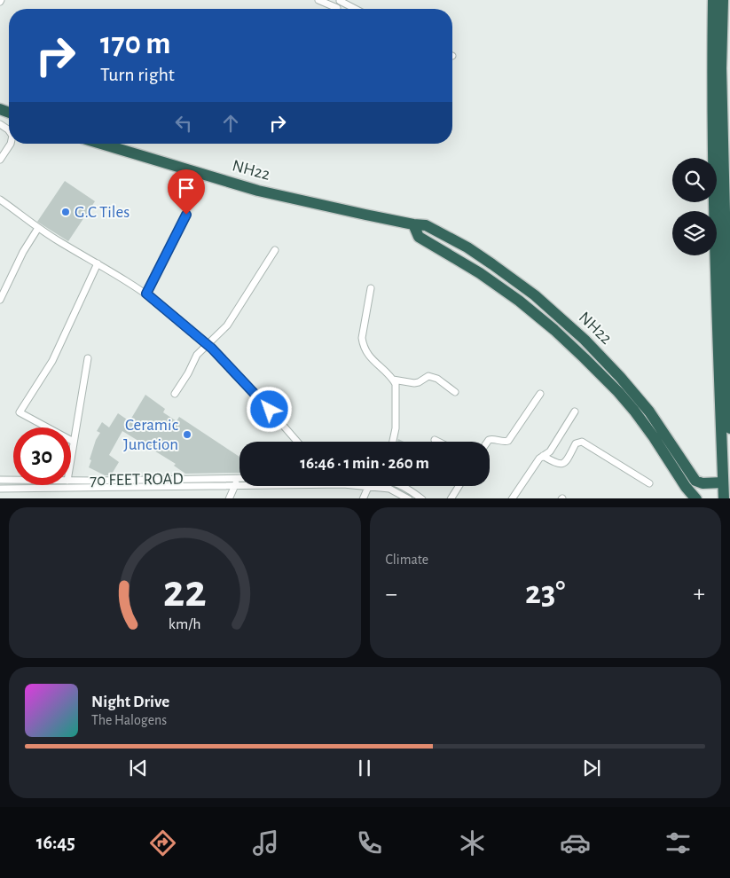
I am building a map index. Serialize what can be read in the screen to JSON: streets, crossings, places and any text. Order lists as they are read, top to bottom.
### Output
{
  "streets": {
    "highway": ["NH22"],
    "street": ["70 FEET ROAD"]
  },
  "places": ["G.C Tiles", "Ceramic Junction"],
  "page": {
    "turn": ["170 m", "Turn right"],
    "limit": "30",
    "trip": "16:46 · 1 min · 260 m",
    "tile": "Climate",
    "heat": ["−", "23°", "+"],
    "song": ["Night Drive", "The Halogens"],
    "tabs": "16:45",
    "gauge": ["22", "km/h"]
  }
}
